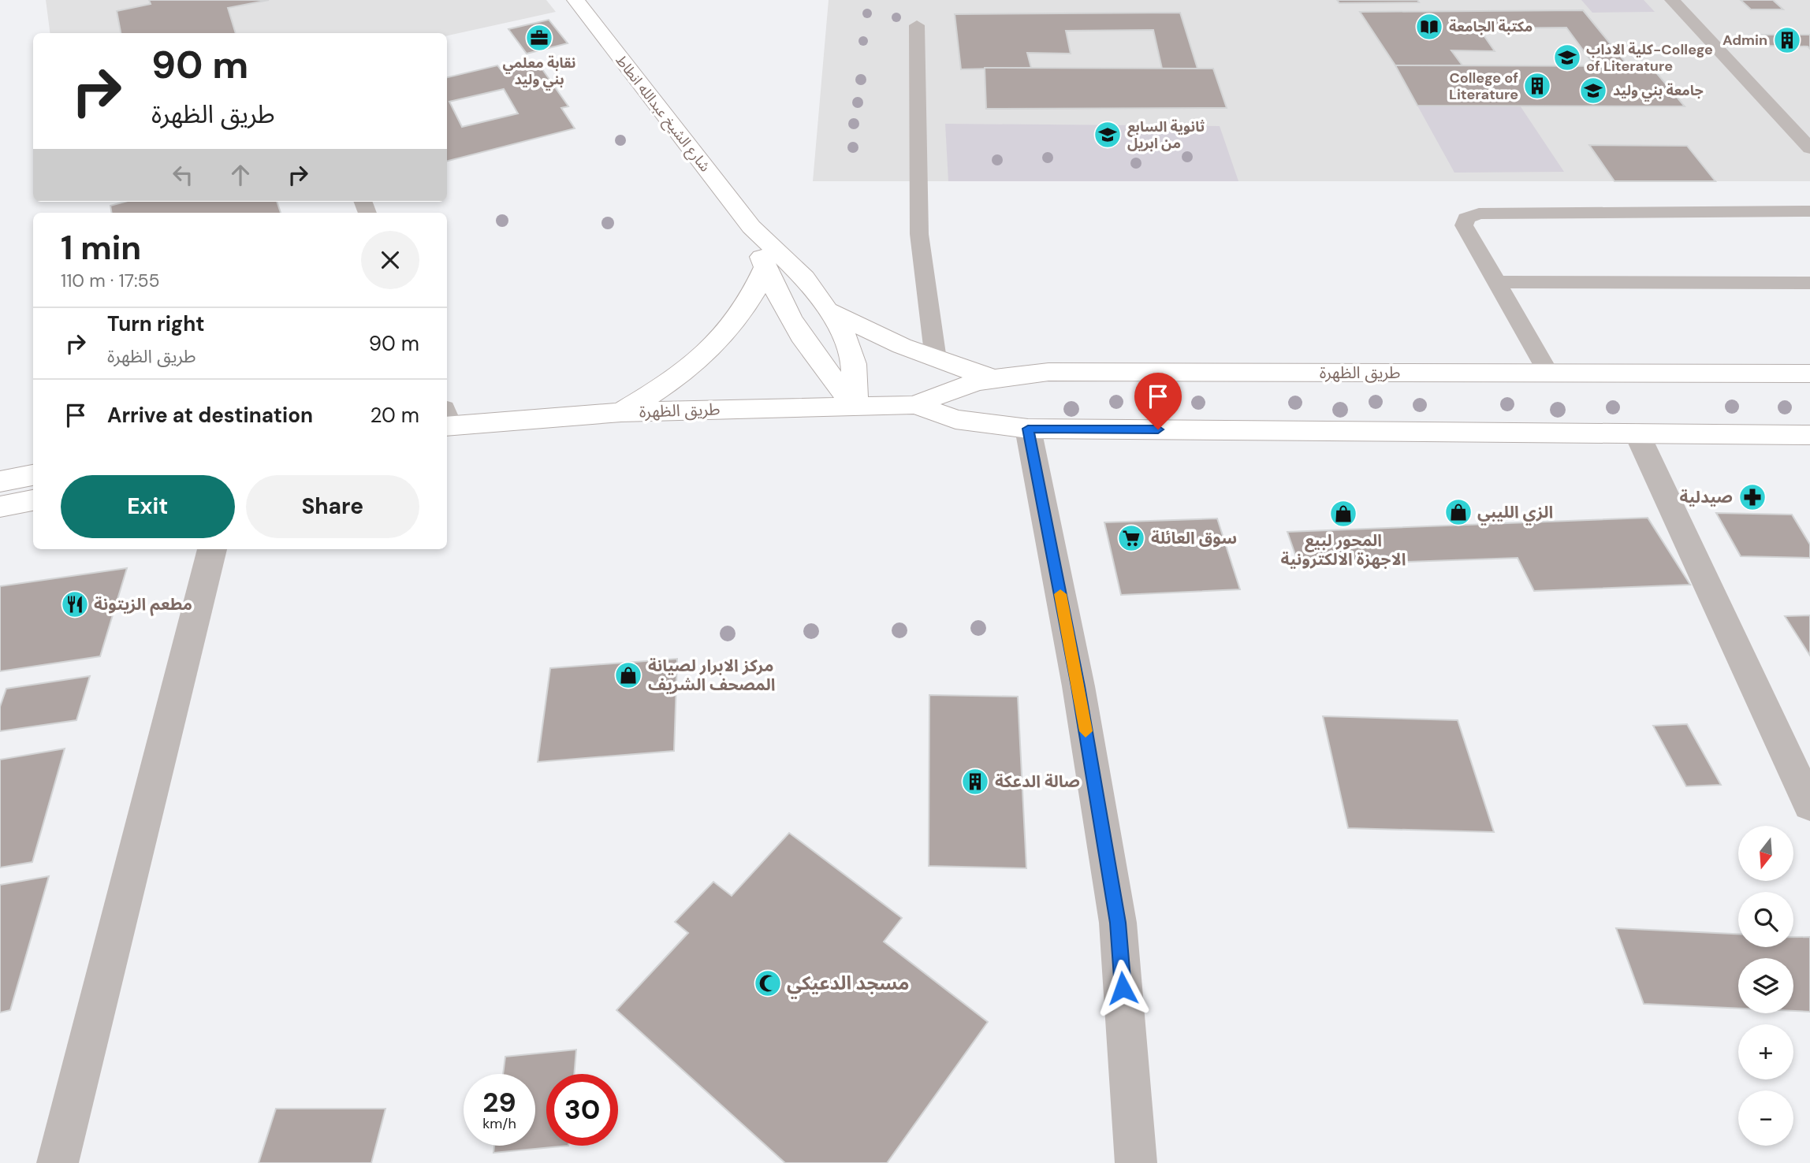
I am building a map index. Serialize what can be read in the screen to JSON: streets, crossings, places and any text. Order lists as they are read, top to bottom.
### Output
{
  "streets": {
    "main road": ["شارع الشيخ عبدالله انطاط", "طريق الظهرة"]
  },
  "crossings": [
    ["شارع الشيخ عبدالله انطاط", "طريق الظهرة"]
  ],
  "places": {
    "library": ["مكتبة الجامعة"],
    "office": ["نقابة معلمي بني وليد"],
    "building": ["Admin", "College of Literature", "صالة الدعكة"],
    "school or university": ["كلية الاداب-College of Literature", "جامعة بني وليد", "ثانوية السابع من ابريل"],
    "pharmacy": ["صيدلية"],
    "shop": ["الزي الليبي", "المحور لبيع الاجهزة الالكترونية", "مركز الابرار لصيانة المصحف الشريف"],
    "supermarket": ["سوق العائلة"],
    "restaurant": ["مطعم الزيتونة"],
    "mosque": ["مسجد الدعيكي"]
  },
  "north": "bottom",
  "page": {
    "turn": ["90 m", "طريق الظهرة"],
    "heading": ["1 min", "110 m · 17:55"],
    "list": [
      {
        "name": "Turn right",
        "note": "طريق الظهرة",
        "value": "90 m"
      },
      {
        "name": "Arrive at destination",
        "value": "20 m"
      }
    ],
    "buttons": ["Exit", "Share"],
    "map_buttons": ["+", "−"],
    "speed": "29 km/h",
    "limit": "30"
  }
}
